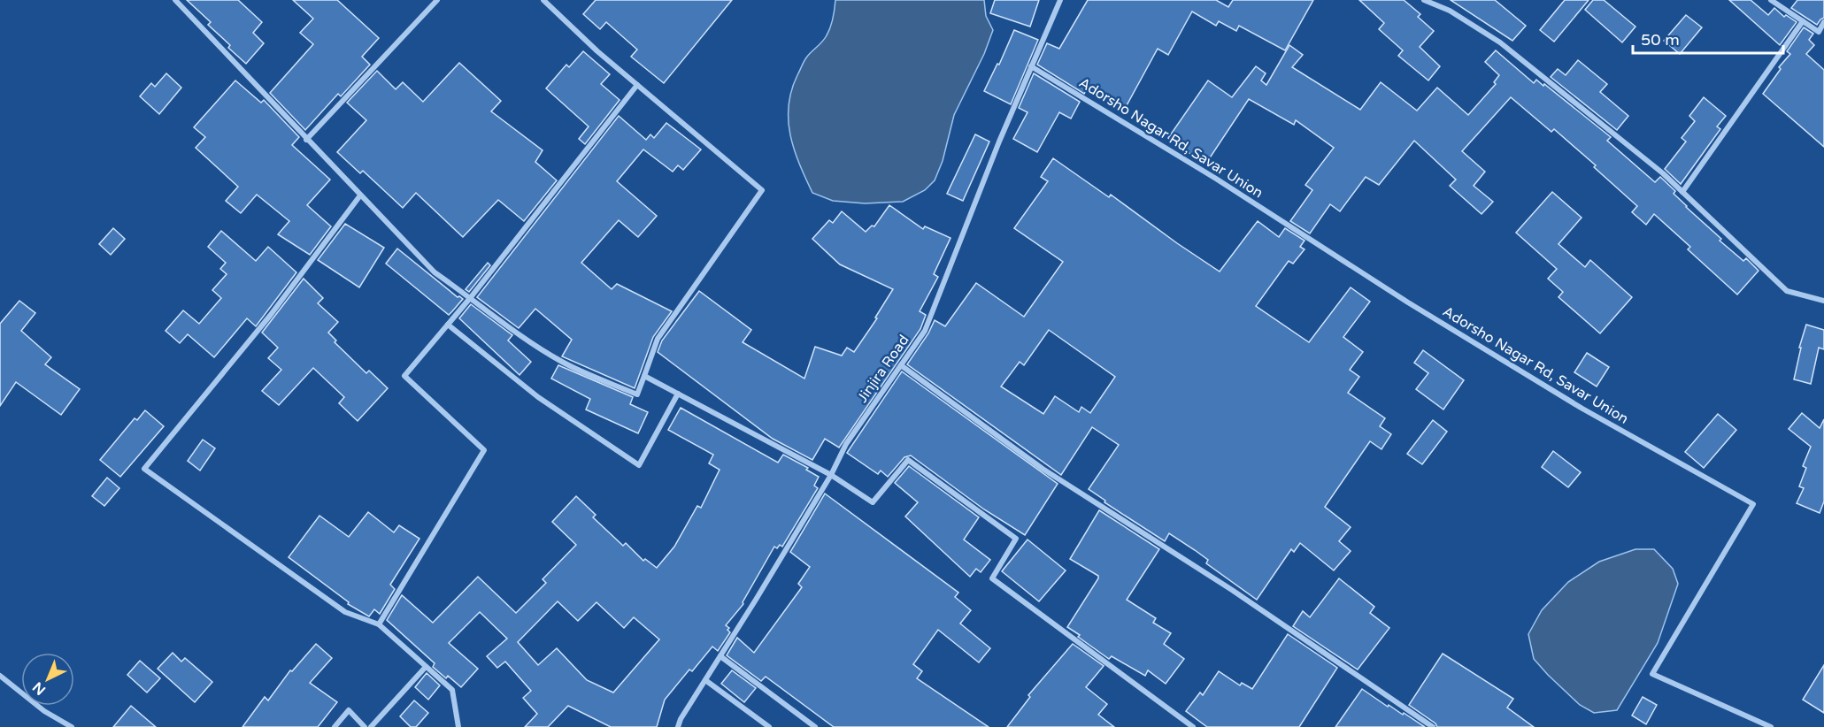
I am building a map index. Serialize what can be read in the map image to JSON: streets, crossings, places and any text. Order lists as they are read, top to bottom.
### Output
{
  "streets": {
    "street": ["Adorsho Nagar Rd, Savar Union", "Jinjira Road"]
  },
  "crossings": [
    ["Adorsho Nagar Rd, Savar Union", "Jinjira Road"]
  ],
  "scale_bar": "50 m",
  "north": "bottom left"
}
